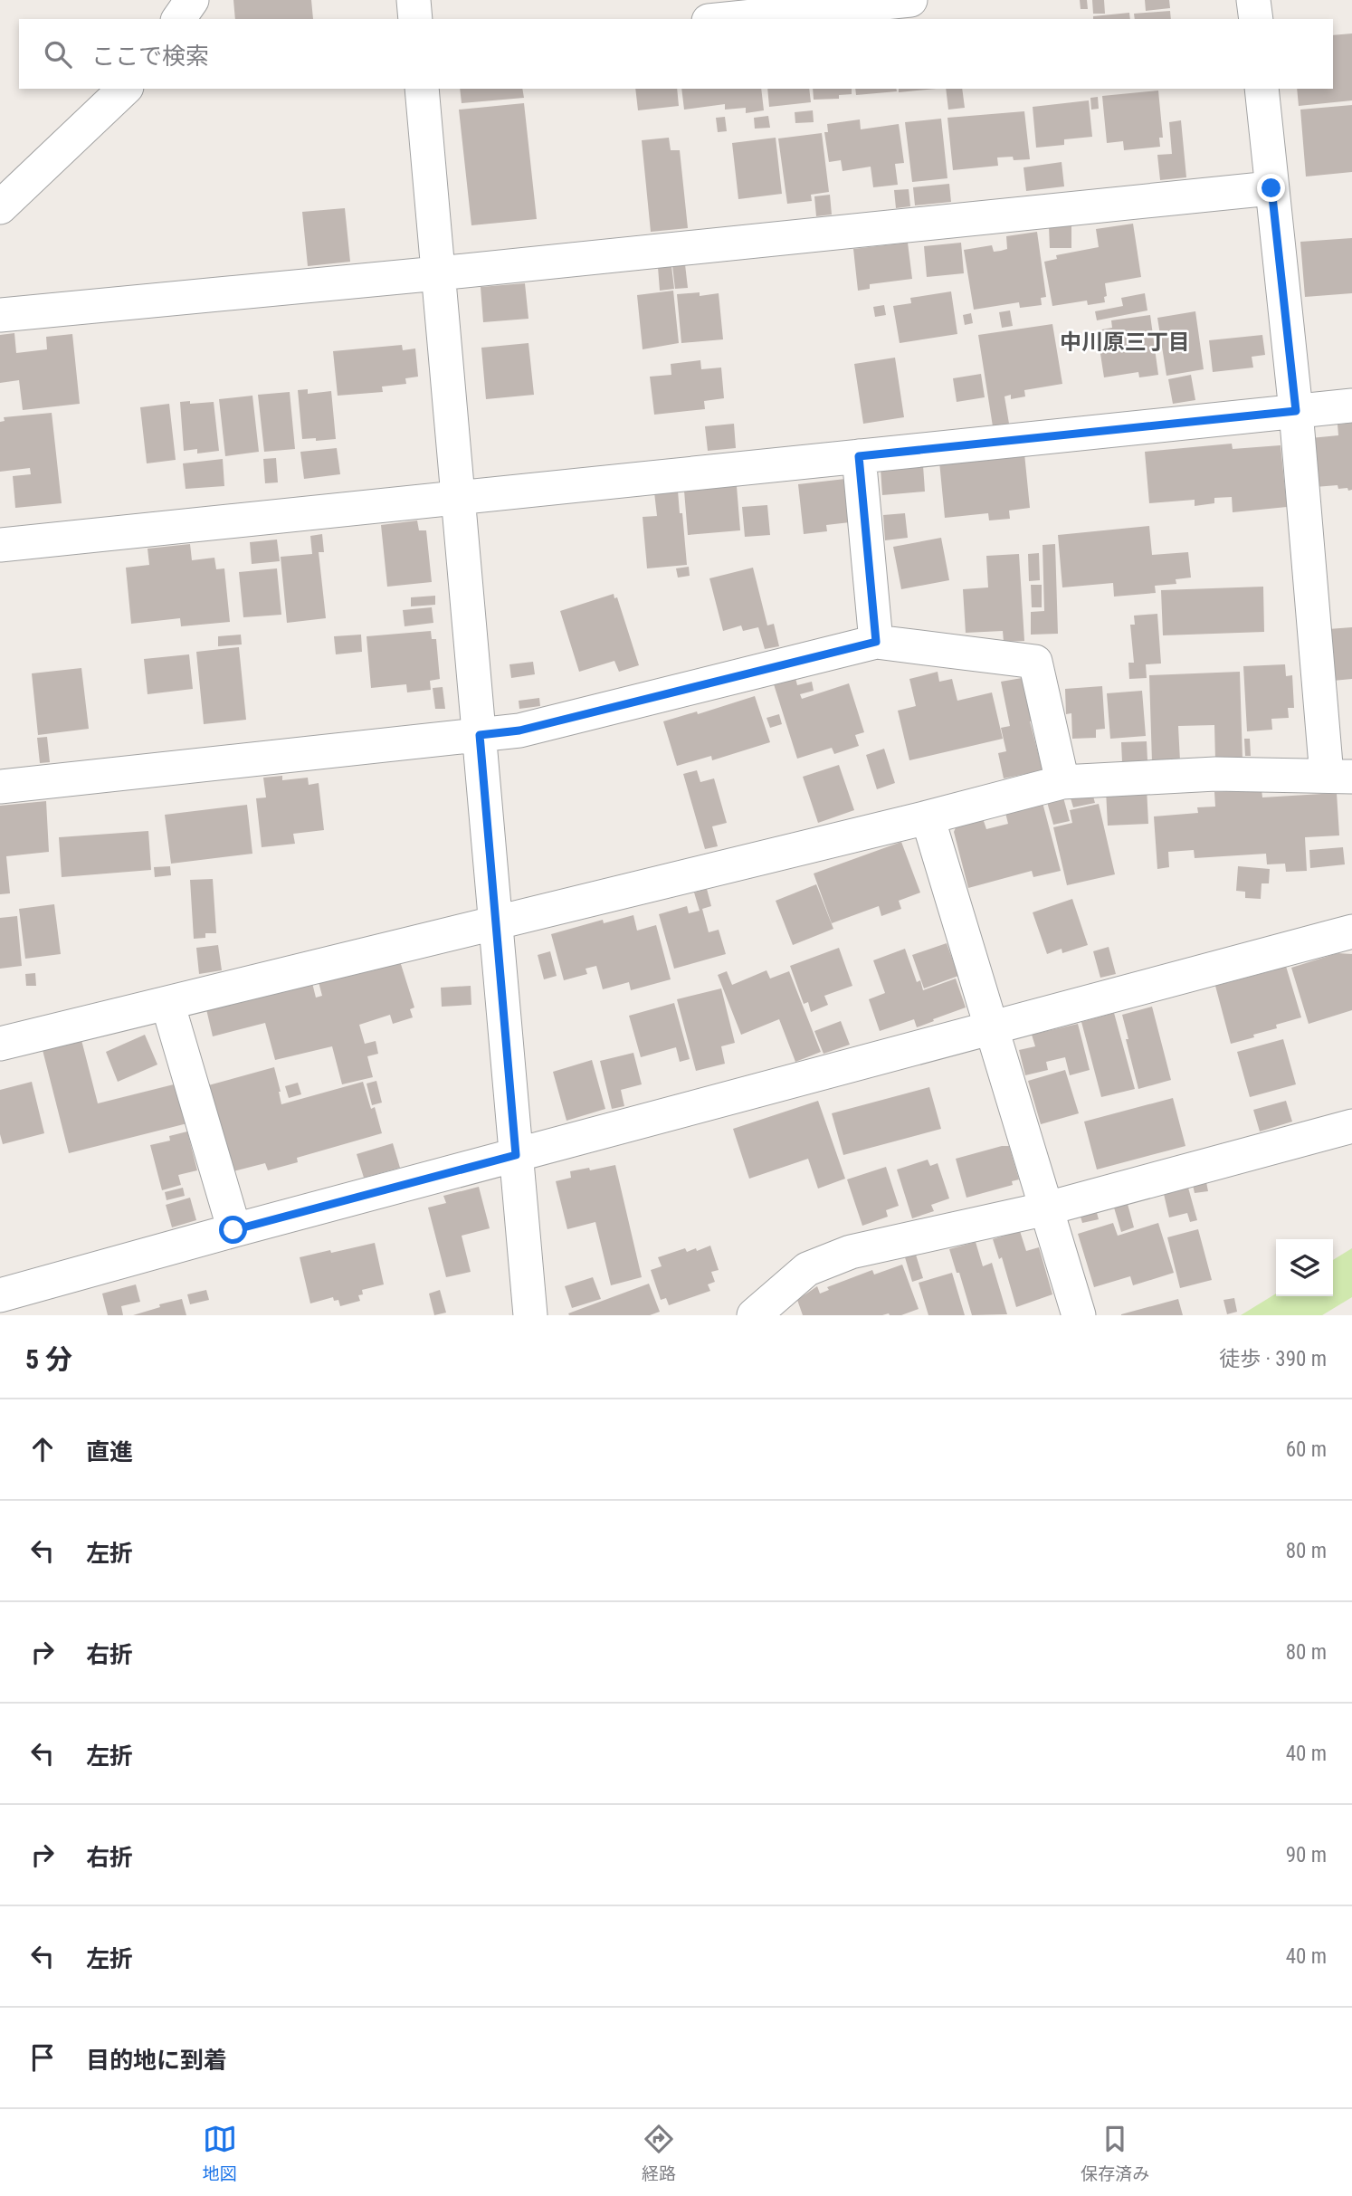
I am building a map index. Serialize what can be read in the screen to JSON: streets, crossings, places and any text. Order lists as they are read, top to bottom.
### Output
{
  "districts": ["中川原三丁目"],
  "page": {
    "search": "ここで検索",
    "heading": ["5 分", "徒歩 · 390 m"],
    "list": [
      ["直進", "60 m"],
      ["左折", "80 m"],
      ["右折", "80 m"],
      ["左折", "40 m"],
      ["右折", "90 m"],
      ["左折", "40 m"],
      "目的地に到着"
    ],
    "nav": ["地図", "経路", "保存済み"]
  }
}
